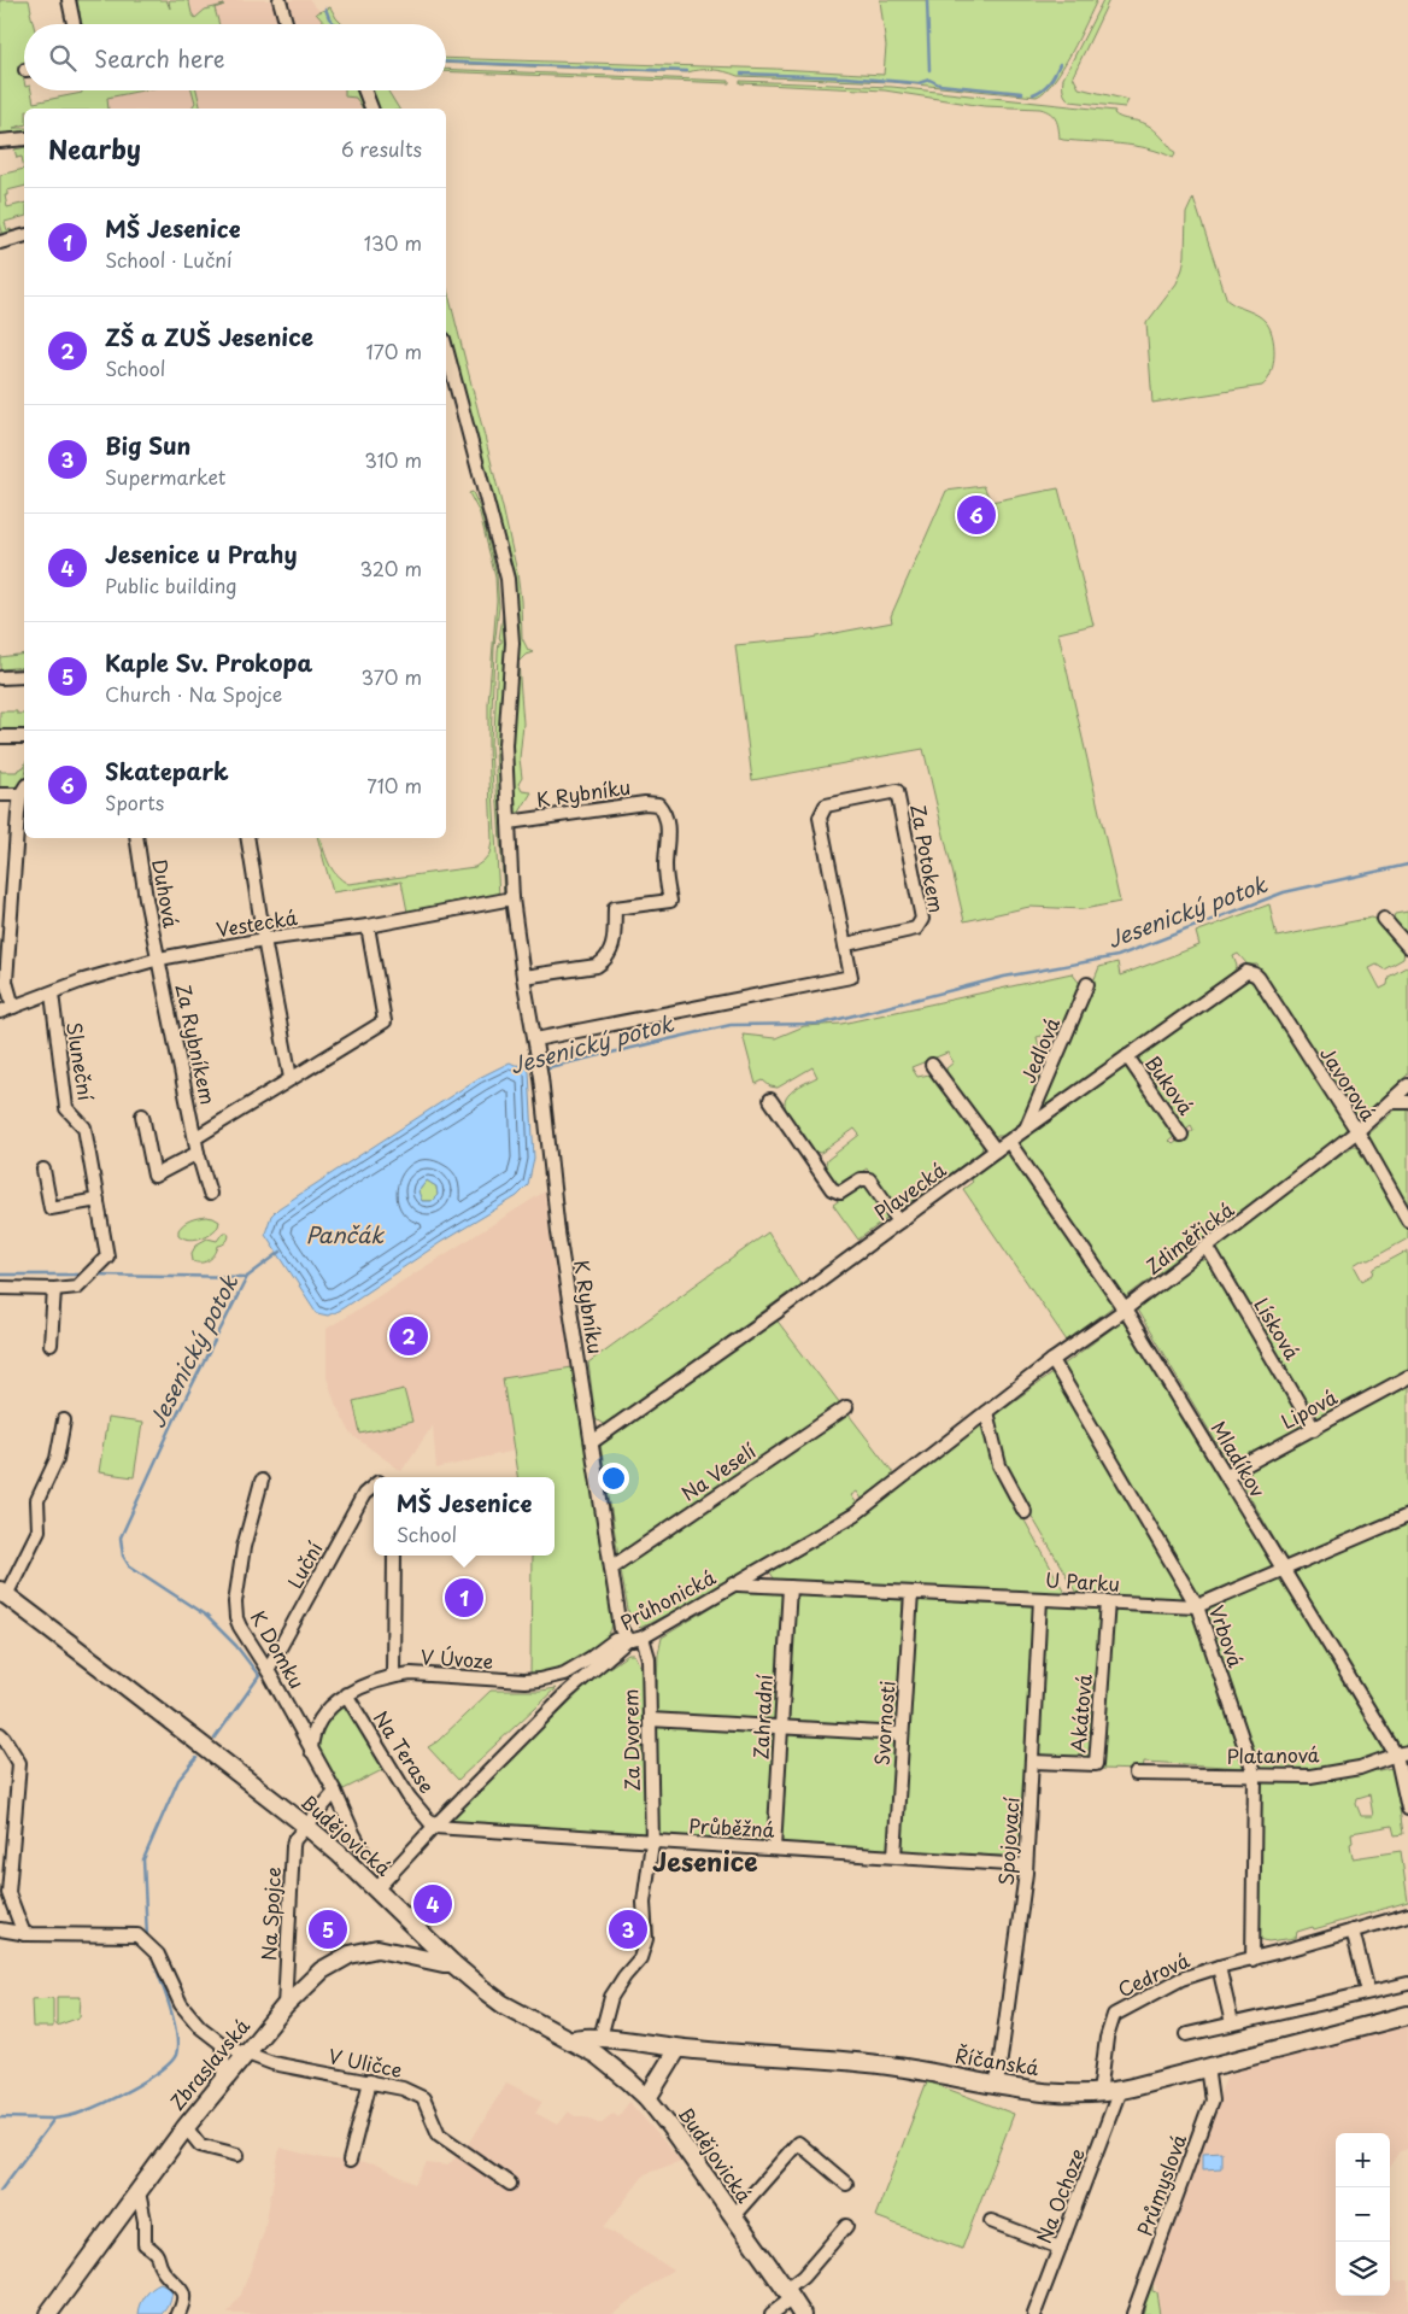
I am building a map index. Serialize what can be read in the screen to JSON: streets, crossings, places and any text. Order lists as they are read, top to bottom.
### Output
{
  "streets": {
    "main road": ["Budějovická", "Říčanská", "Zbraslavská"],
    "street": [
      "K Rybníku",
      "Za Potokem",
      "Duhová",
      "Vestecká",
      "Za Rybníkem",
      "Jedlová",
      "Sluneční",
      "Javorová",
      "Buková",
      "Plavecká",
      "Zdiměřická",
      "Lísková",
      "Lipová",
      "Mladíkov",
      "Na Veselí",
      "Luční",
      "U Parku",
      "Průhonická",
      "Vrbová",
      "K Domku",
      "V Úvoze",
      "Akátová",
      "Zahradní",
      "Svornosti",
      "Za Dvorem",
      "Na Terase",
      "Platanová",
      "Průběžná",
      "Spojovací",
      "Na Spojce",
      "Cedrová",
      "V Uličce",
      "Průmyslová",
      "Na Ochoze"
    ]
  },
  "crossings": [
    ["K Rybníku", "Za Potokem"],
    ["K Rybníku", "Vestecká"],
    ["K Rybníku", "Plavecká"],
    ["K Rybníku", "Na Veselí"],
    ["K Rybníku", "Průhonická"],
    ["K Rybníku", "V Úvoze"],
    ["Duhová", "Vestecká"],
    ["Duhová", "Za Rybníkem"],
    ["Vestecká", "Za Rybníkem"],
    ["Vestecká", "Sluneční"],
    ["Jedlová", "Plavecká"],
    ["Javorová", "Plavecká"],
    ["Javorová", "Zdiměřická"],
    ["Buková", "Plavecká"],
    ["Plavecká", "Mladíkov"],
    ["Zdiměřická", "Lísková"],
    ["Zdiměřická", "Mladíkov"],
    ["Zdiměřická", "Průhonická"],
    ["Zdiměřická", "Vrbová"],
    ["Lísková", "Lipová"],
    ["Lipová", "Mladíkov"],
    ["Mladíkov", "U Parku"],
    ["Mladíkov", "Platanová"],
    ["Luční", "K Domku"],
    ["U Parku", "Průhonická"],
    ["U Parku", "Vrbová"],
    ["U Parku", "Akátová"],
    ["U Parku", "Zahradní"],
    ["U Parku", "Svornosti"],
    ["U Parku", "Spojovací"],
    ["Průhonická", "V Úvoze"],
    ["Průhonická", "Za Dvorem"],
    ["Průhonická", "Na Terase"],
    ["Průhonická", "Průběžná"],
    ["Průhonická", "Budějovická"],
    ["Vrbová", "Platanová"],
    ["Vrbová", "Cedrová"],
    ["K Domku", "V Úvoze"],
    ["V Úvoze", "Na Terase"],
    ["Akátová", "Spojovací"],
    ["Zahradní", "Průběžná"],
    ["Svornosti", "Průběžná"],
    ["Za Dvorem", "Průběžná"],
    ["Za Dvorem", "Říčanská"],
    ["Na Terase", "Průběžná"],
    ["Průběžná", "Spojovací"],
    ["Budějovická", "Na Spojce"],
    ["Budějovická", "Říčanská"],
    ["Budějovická", "Zbraslavská"],
    ["Spojovací", "Říčanská"],
    ["Na Spojce", "Zbraslavská"],
    ["Cedrová", "Říčanská"],
    ["Říčanská", "Průmyslová"],
    ["Říčanská", "Na Ochoze"],
    ["V Uličce", "Zbraslavská"]
  ],
  "districts": ["Jesenice"],
  "water": ["Jesenický potok", "Pančák"],
  "page": {
    "search": "Search here",
    "heading": ["Nearby", "6 results"],
    "list": [
      {
        "mark": "1",
        "name": "MŠ Jesenice",
        "note": "School · Luční",
        "value": "130 m"
      },
      {
        "mark": "2",
        "name": "ZŠ a ZUŠ Jesenice",
        "note": "School",
        "value": "170 m"
      },
      {
        "mark": "3",
        "name": "Big Sun",
        "note": "Supermarket",
        "value": "310 m"
      },
      {
        "mark": "4",
        "name": "Jesenice u Prahy",
        "note": "Public building",
        "value": "320 m"
      },
      {
        "mark": "5",
        "name": "Kaple Sv. Prokopa",
        "note": "Church · Na Spojce",
        "value": "370 m"
      },
      {
        "mark": "6",
        "name": "Skatepark",
        "note": "Sports",
        "value": "710 m"
      }
    ],
    "pins": [
      "6",
      "2",
      "1",
      "4",
      "3",
      "5"
    ],
    "popup": ["MŠ Jesenice", "School"],
    "map_buttons": ["+", "−"]
  }
}
